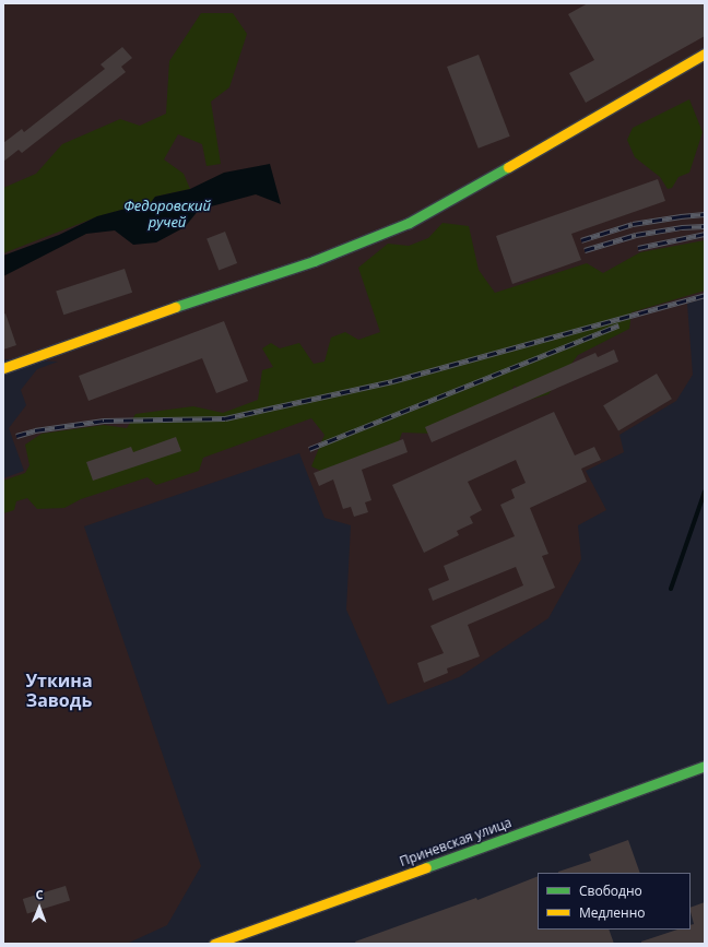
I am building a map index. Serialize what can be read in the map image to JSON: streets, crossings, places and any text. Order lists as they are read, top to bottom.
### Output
{
  "streets": {
    "street": ["Приневская улица"]
  },
  "districts": ["Уткина Заводь"],
  "water": ["Федоровский ручей"],
  "legend": ["Свободно", "Медленно"],
  "north": "top"
}
